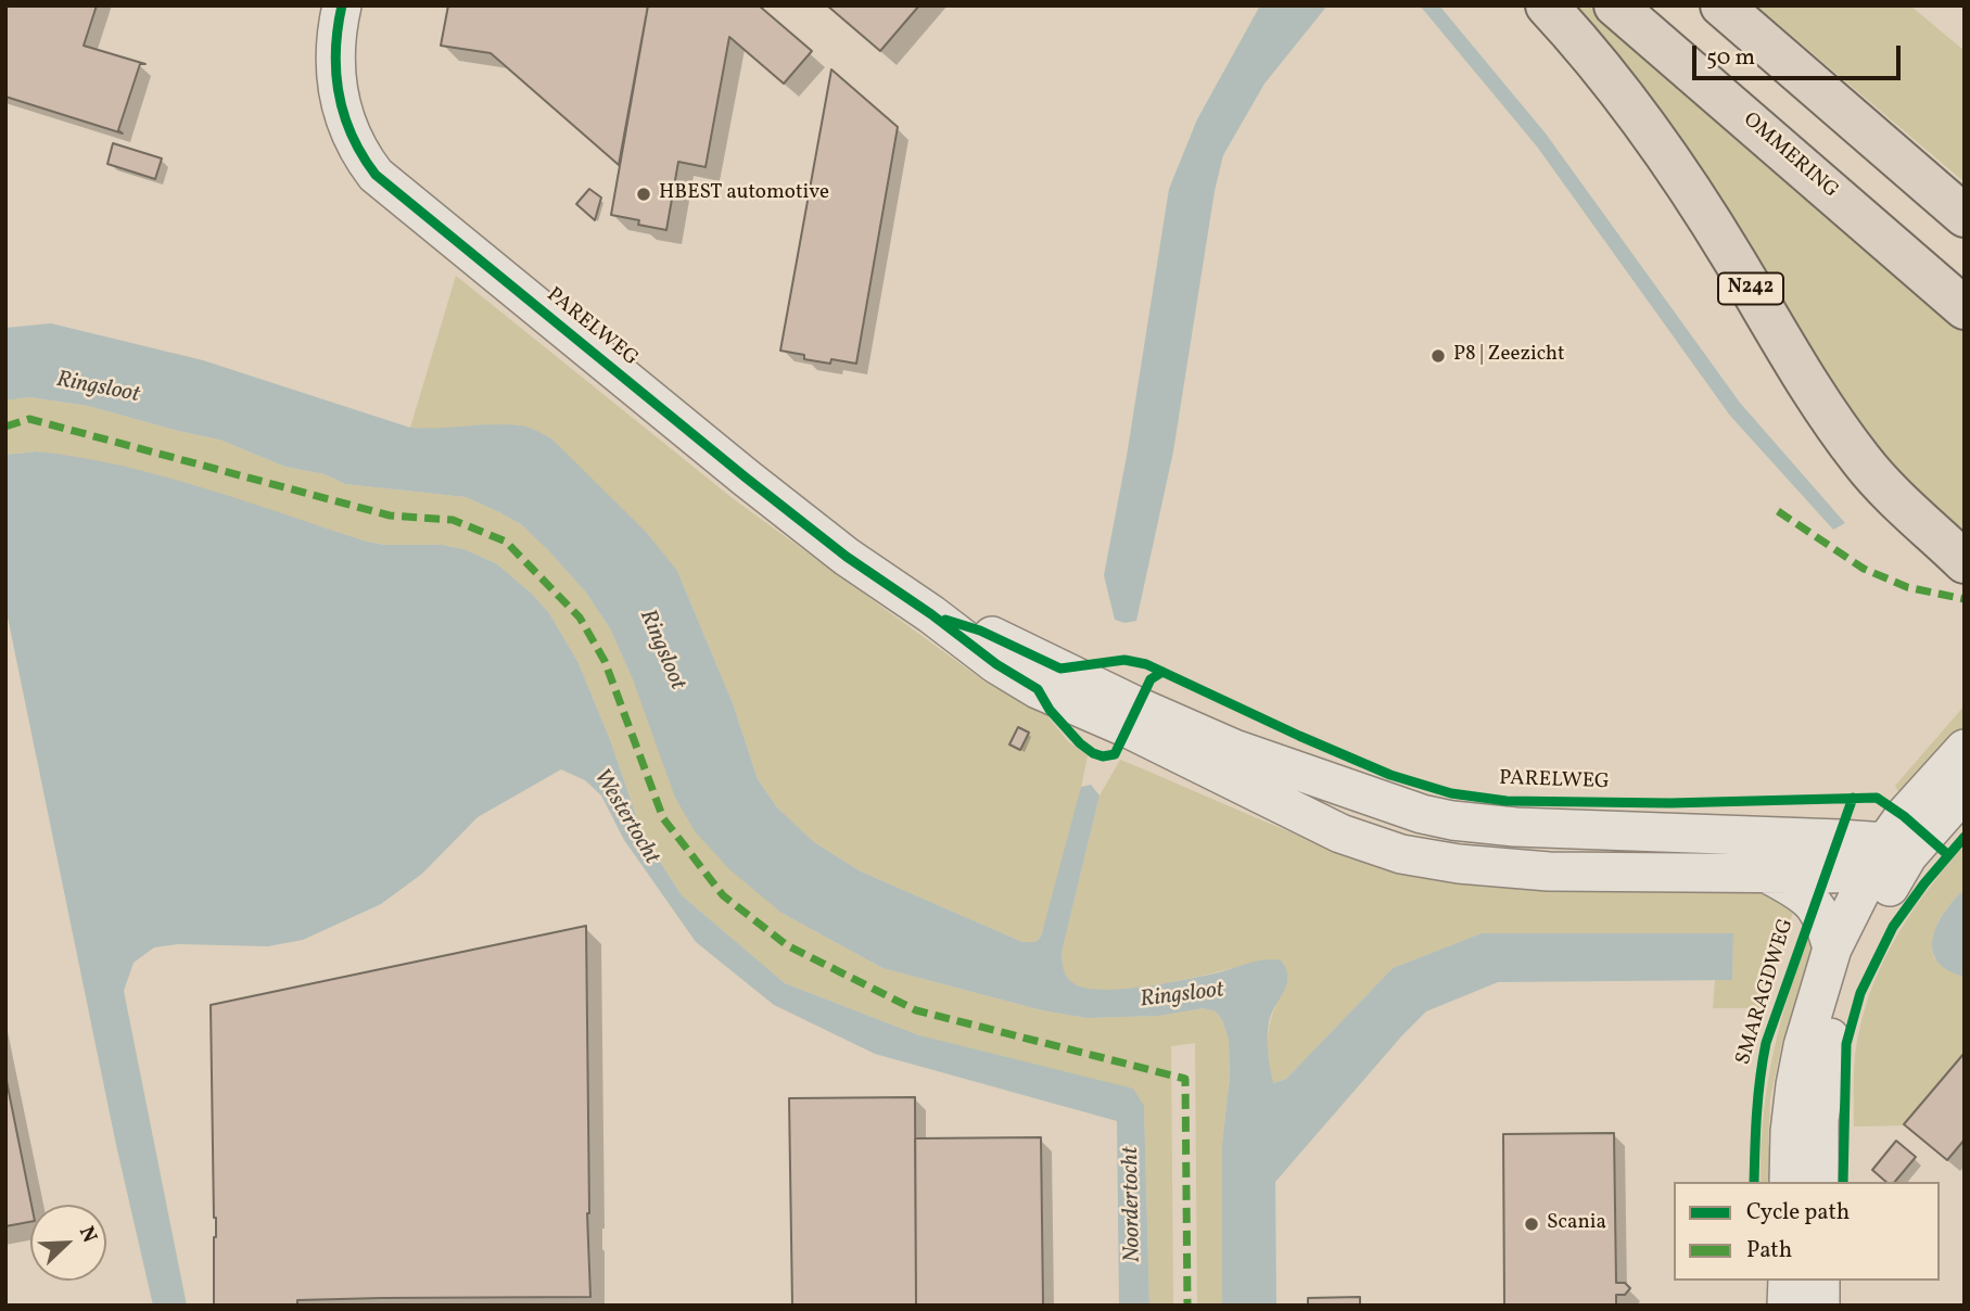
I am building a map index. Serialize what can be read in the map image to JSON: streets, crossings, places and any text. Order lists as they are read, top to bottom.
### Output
{
  "streets": {
    "highway": ["OMMERING", "N242"],
    "street": ["PARELWEG", "SMARAGDWEG"]
  },
  "crossings": [
    ["PARELWEG", "SMARAGDWEG"]
  ],
  "water": ["Ringsloot", "Westertocht", "Noordertocht"],
  "places": ["HBEST automotive", "P8 | Zeezicht", "Scania"],
  "legend": ["Cycle path", "Path"],
  "scale_bar": "50 m",
  "north": "top right"
}
